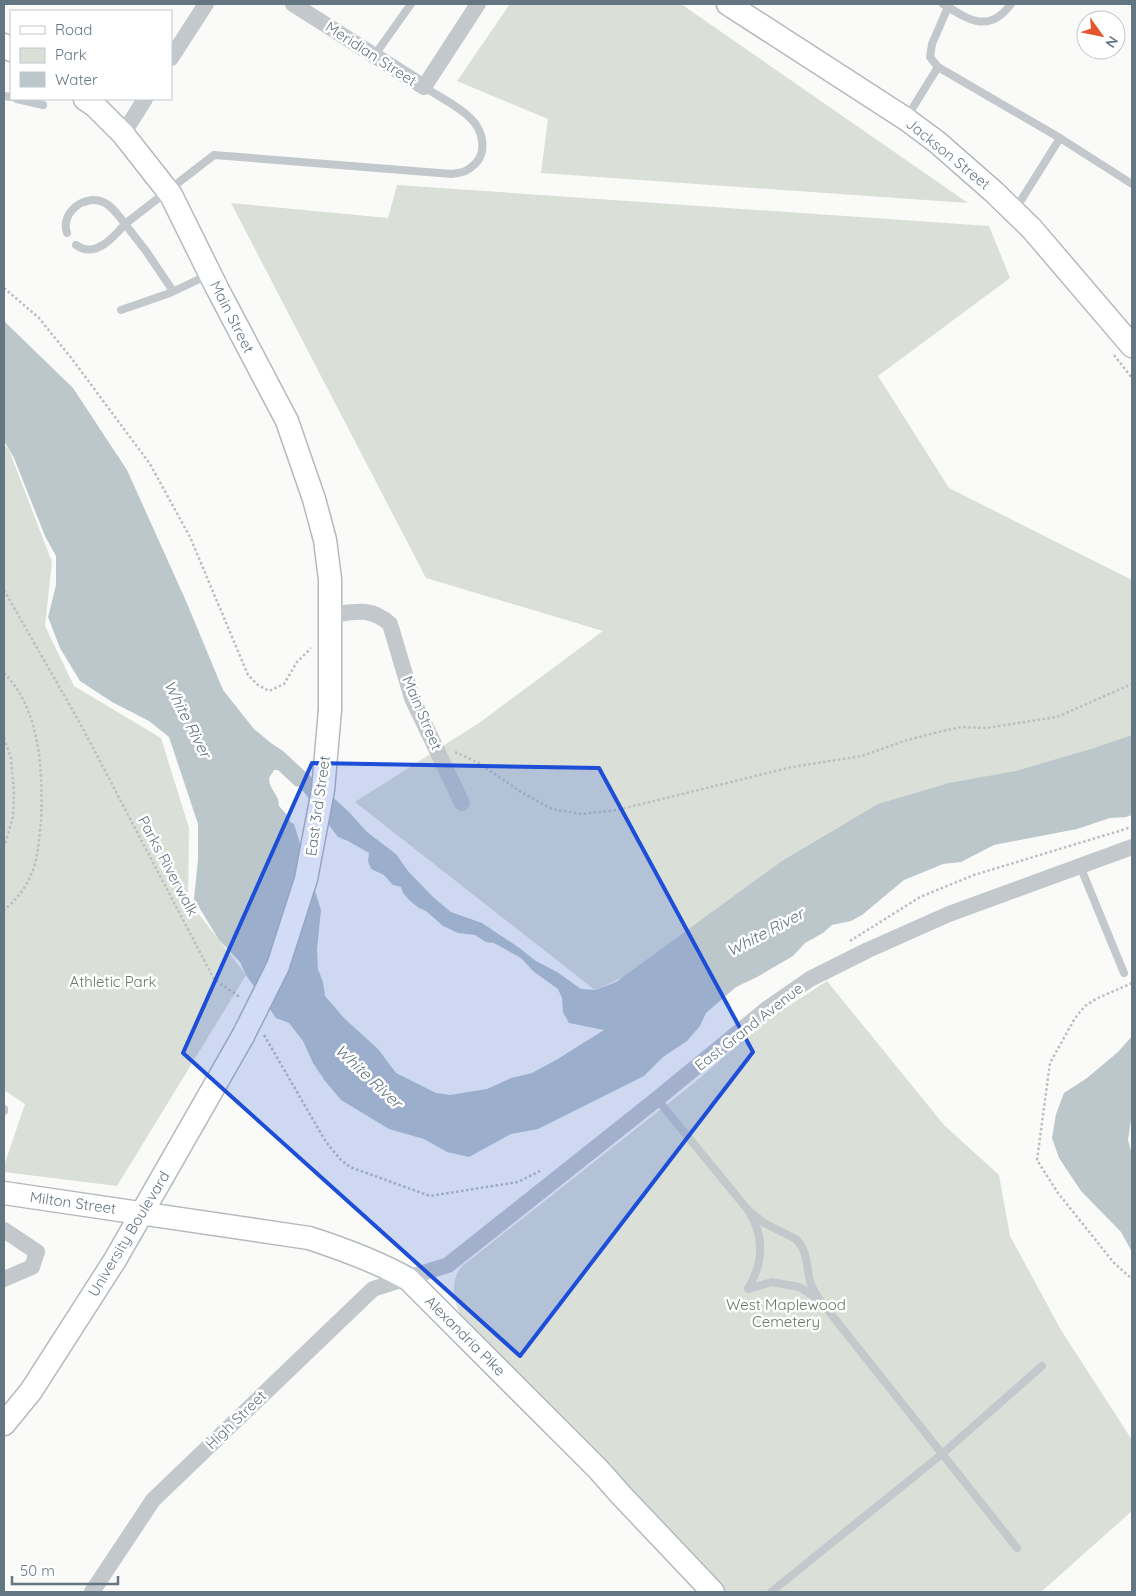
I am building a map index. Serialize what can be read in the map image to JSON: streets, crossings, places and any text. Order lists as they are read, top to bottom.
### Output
{
  "streets": {
    "main road": [
      "Jackson Street",
      "Main Street",
      "East 3rd Street",
      "Milton Street",
      "University Boulevard",
      "Alexandria Pike"
    ],
    "street": ["Meridian Street", "East Grand Avenue", "High Street"],
    "path": ["Parks Riverwalk"]
  },
  "crossings": [
    ["Main Street", "East 3rd Street"],
    ["East 3rd Street", "University Boulevard"],
    ["East Grand Avenue", "Alexandria Pike"],
    ["East Grand Avenue", "High Street"],
    ["Milton Street", "University Boulevard"],
    ["Milton Street", "Alexandria Pike"],
    ["University Boulevard", "Alexandria Pike"],
    ["Alexandria Pike", "High Street"]
  ],
  "water": ["White River"],
  "parks": ["Athletic Park", "West Maplewood Cemetery"],
  "legend": ["Road", "Park", "Water"],
  "scale_bar": "50 m",
  "north": "bottom right"
}
